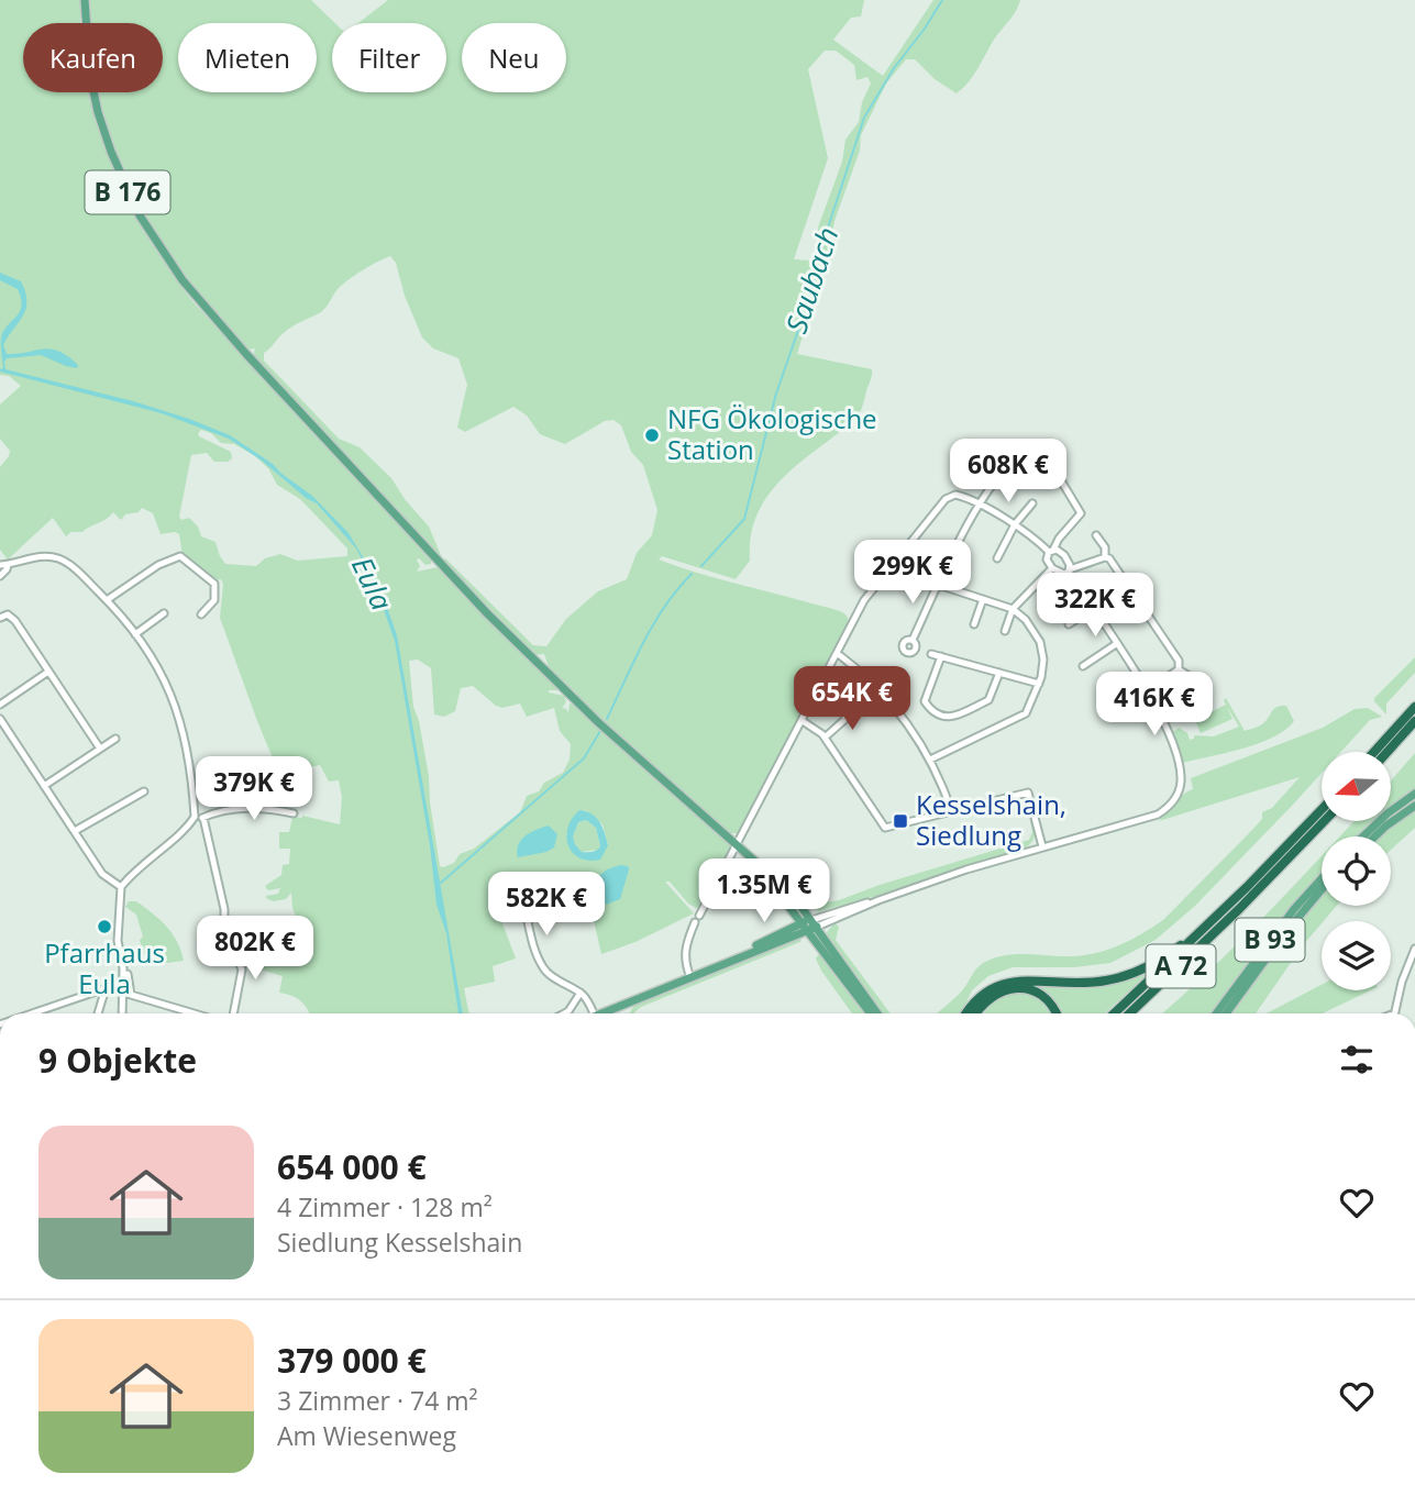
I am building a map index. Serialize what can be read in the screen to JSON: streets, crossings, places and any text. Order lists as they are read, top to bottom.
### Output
{
  "streets": {
    "highway": ["A 72"],
    "main road": ["B 176", "B 93"]
  },
  "water": ["Saubach", "Eula"],
  "places": {
    "other": ["NFG Ökologische Station", "Pfarrhaus Eula"],
    "transit": ["Kesselshain, Siedlung"]
  },
  "north": "left",
  "page": {
    "chip": [
      "Kaufen",
      "Mieten",
      "Filter",
      "Neu"
    ],
    "price": [
      "608K €",
      "299K €",
      "322K €",
      "654K €",
      "416K €",
      "379K €",
      "1.35M €",
      "582K €",
      "802K €"
    ],
    "heading": "9 Objekte",
    "list": [
      {
        "name": "654 000 €",
        "note": "4 Zimmer · 128 m² · Siedlung Kesselshain"
      },
      {
        "name": "379 000 €",
        "note": "3 Zimmer · 74 m² · Am Wiesenweg"
      }
    ]
  }
}
